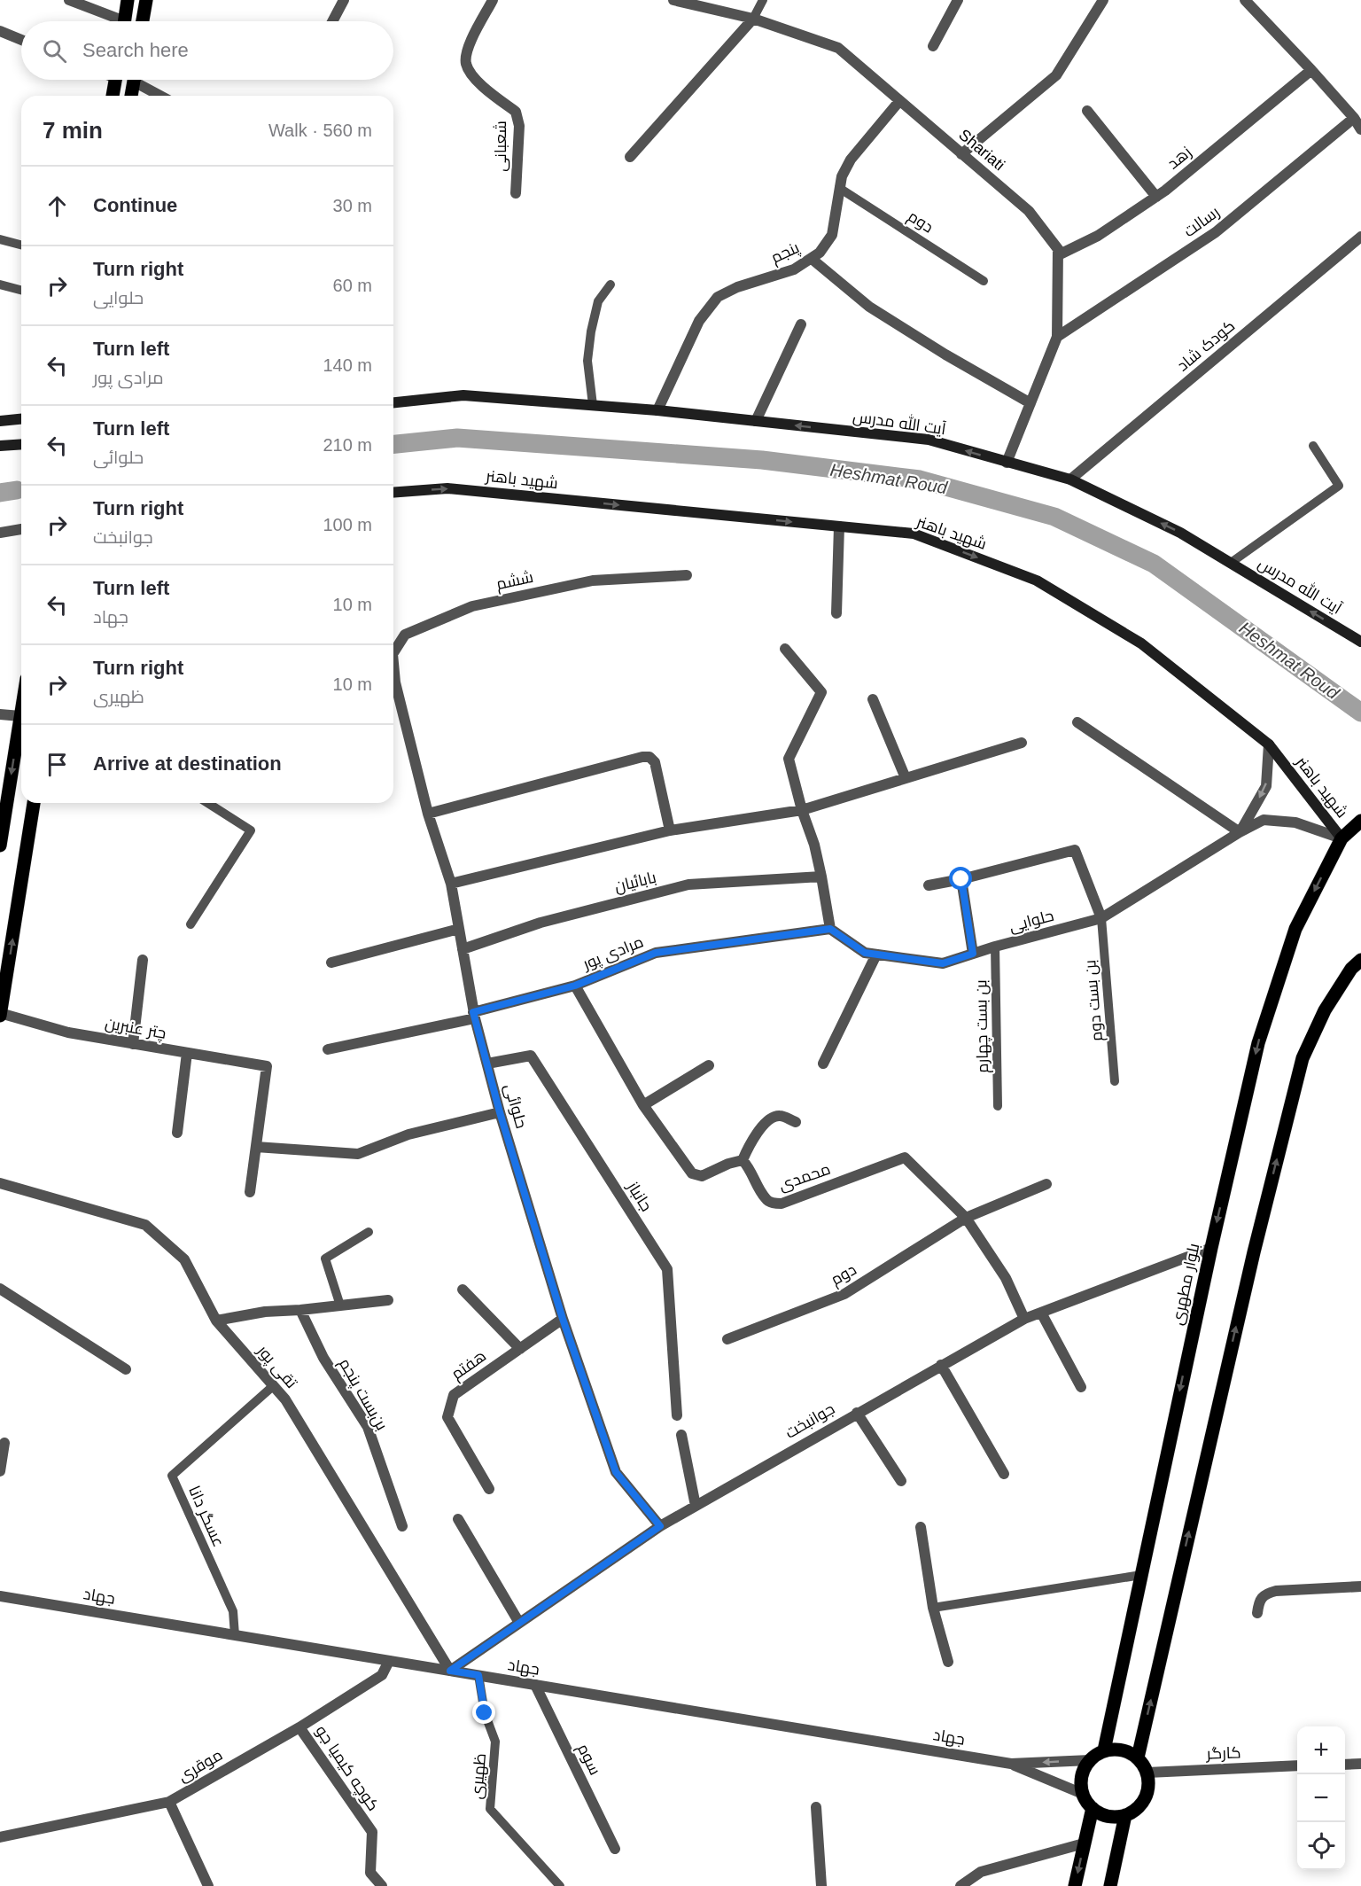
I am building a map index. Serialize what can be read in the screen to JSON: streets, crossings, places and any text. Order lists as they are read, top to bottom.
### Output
{
  "streets": {
    "main road": ["آیت الله مدرس", "شهید باهنر", "بلوار مطهری"],
    "street": [
      "شعبانی",
      "Shariati",
      "زهد",
      "دوم",
      "رسالت",
      "پنجم",
      "کودک شاد",
      "ششم",
      "بابائیان",
      "حلوایی",
      "مرادی پور",
      "چتر عنبرین",
      "حلوائی",
      "محمدی",
      "جانباز",
      "هفتم",
      "تقی پور",
      "بن‌بست پنجم",
      "جوانبخت",
      "جهاد",
      "کارگر",
      "سوم",
      "موقری",
      "کوچه کیمیا جو"
    ],
    "lane": [
      "بن بست دوم",
      "بن بست چهارم",
      "عسگر دانا",
      "ظهیری"
    ]
  },
  "crossings": [
    ["Shariati", "زهد"],
    ["Shariati", "رسالت"],
    ["Shariati", "پنجم"],
    ["Shariati", "آیت الله مدرس"],
    ["دوم", "پنجم"],
    ["دوم", "محمدی"],
    ["پنجم", "آیت الله مدرس"],
    ["کودک شاد", "آیت الله مدرس"],
    ["شهید باهنر", "حلوایی"],
    ["شهید باهنر", "بلوار مطهری"],
    ["بابائیان", "حلوائی"],
    ["حلوایی", "مرادی پور"],
    ["حلوایی", "بن بست دوم"],
    ["حلوایی", "بن بست چهارم"],
    ["حلوایی", "بلوار مطهری"],
    ["مرادی پور", "حلوائی"],
    ["حلوائی", "جانباز"],
    ["حلوائی", "هفتم"],
    ["حلوائی", "جوانبخت"],
    ["محمدی", "جوانبخت"],
    ["بلوار مطهری", "جوانبخت"],
    ["بلوار مطهری", "کارگر"],
    ["تقی پور", "جوانبخت"],
    ["تقی پور", "عسگر دانا"],
    ["تقی پور", "جهاد"],
    ["جوانبخت", "جهاد"],
    ["عسگر دانا", "جهاد"],
    ["جهاد", "سوم"],
    ["جهاد", "موقری"],
    ["جهاد", "ظهیری"],
    ["موقری", "کوچه کیمیا جو"]
  ],
  "one_way": ["آیت الله مدرس", "شهید باهنر"],
  "water": ["Heshmat Roud"],
  "page": {
    "search": "Search here",
    "heading": ["7 min", "Walk · 560 m"],
    "list": [
      ["Continue", "30 m"],
      ["Turn right", "حلوایی", "60 m"],
      ["Turn left", "مرادی پور", "140 m"],
      ["Turn left", "حلوائی", "210 m"],
      ["Turn right", "جوانبخت", "100 m"],
      ["Turn left", "جهاد", "10 m"],
      ["Turn right", "ظهیری", "10 m"],
      "Arrive at destination"
    ],
    "map_buttons": ["+", "−"]
  }
}
